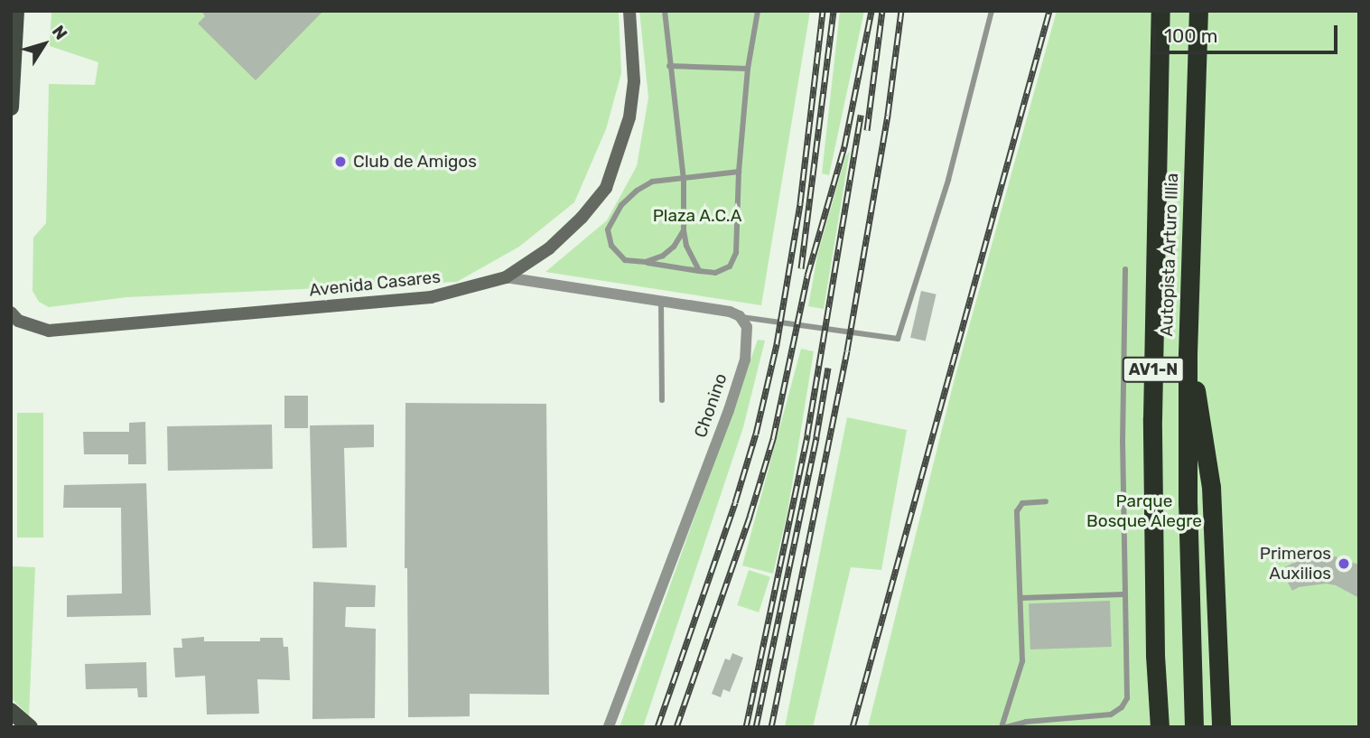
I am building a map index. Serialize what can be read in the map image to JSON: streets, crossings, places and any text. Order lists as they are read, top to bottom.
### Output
{
  "streets": {
    "highway": ["Autopista Arturo Illia", "AV1-N"],
    "street": ["Avenida Casares", "Chonino"]
  },
  "parks": ["Plaza A.C.A", "Parque Bosque Alegre"],
  "places": ["Club de Amigos", "Primeros Auxilios"],
  "scale_bar": "100 m",
  "north": "top right"
}
